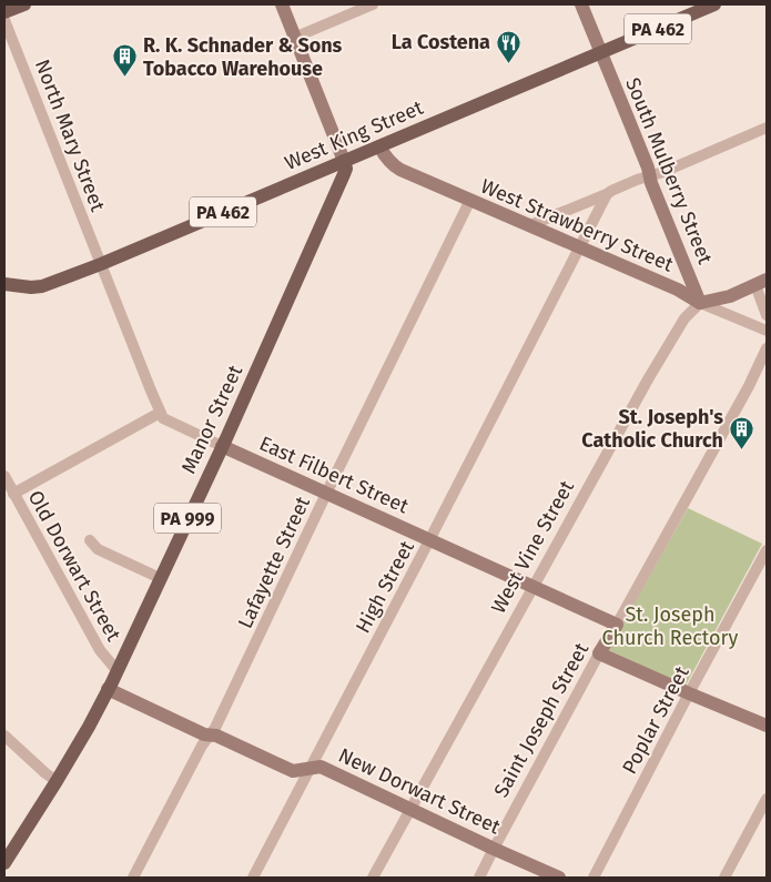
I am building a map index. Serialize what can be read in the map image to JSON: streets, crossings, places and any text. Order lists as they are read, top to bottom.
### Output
{
  "streets": {
    "main road": [
      "PA 462",
      "West King Street",
      "Manor Street",
      "PA 999"
    ],
    "street": [
      "North Mary Street",
      "South Mulberry Street",
      "West Strawberry Street",
      "East Filbert Street",
      "West Vine Street",
      "Lafayette Street",
      "Old Dorwart Street",
      "High Street",
      "Saint Joseph Street",
      "Poplar Street",
      "New Dorwart Street"
    ]
  },
  "crossings": [
    ["North Mary Street", "West King Street"],
    ["West King Street", "South Mulberry Street"],
    ["West King Street", "West Strawberry Street"],
    ["West King Street", "Manor Street"],
    ["South Mulberry Street", "West Strawberry Street"],
    ["South Mulberry Street", "West Vine Street"],
    ["West Strawberry Street", "West Vine Street"],
    ["West Strawberry Street", "Lafayette Street"],
    ["West Strawberry Street", "High Street"],
    ["Manor Street", "East Filbert Street"],
    ["Manor Street", "Old Dorwart Street"],
    ["Manor Street", "New Dorwart Street"],
    ["East Filbert Street", "West Vine Street"],
    ["East Filbert Street", "Lafayette Street"],
    ["East Filbert Street", "High Street"],
    ["East Filbert Street", "Saint Joseph Street"],
    ["West Vine Street", "New Dorwart Street"],
    ["Lafayette Street", "New Dorwart Street"],
    ["High Street", "New Dorwart Street"],
    ["Saint Joseph Street", "New Dorwart Street"]
  ],
  "parks": ["St. Joseph Church Rectory"],
  "places": {
    "restaurant": ["La Costena"],
    "building": ["R. K. Schnader & Sons Tobacco Warehouse", "St. Joseph's Catholic Church"]
  }
}
